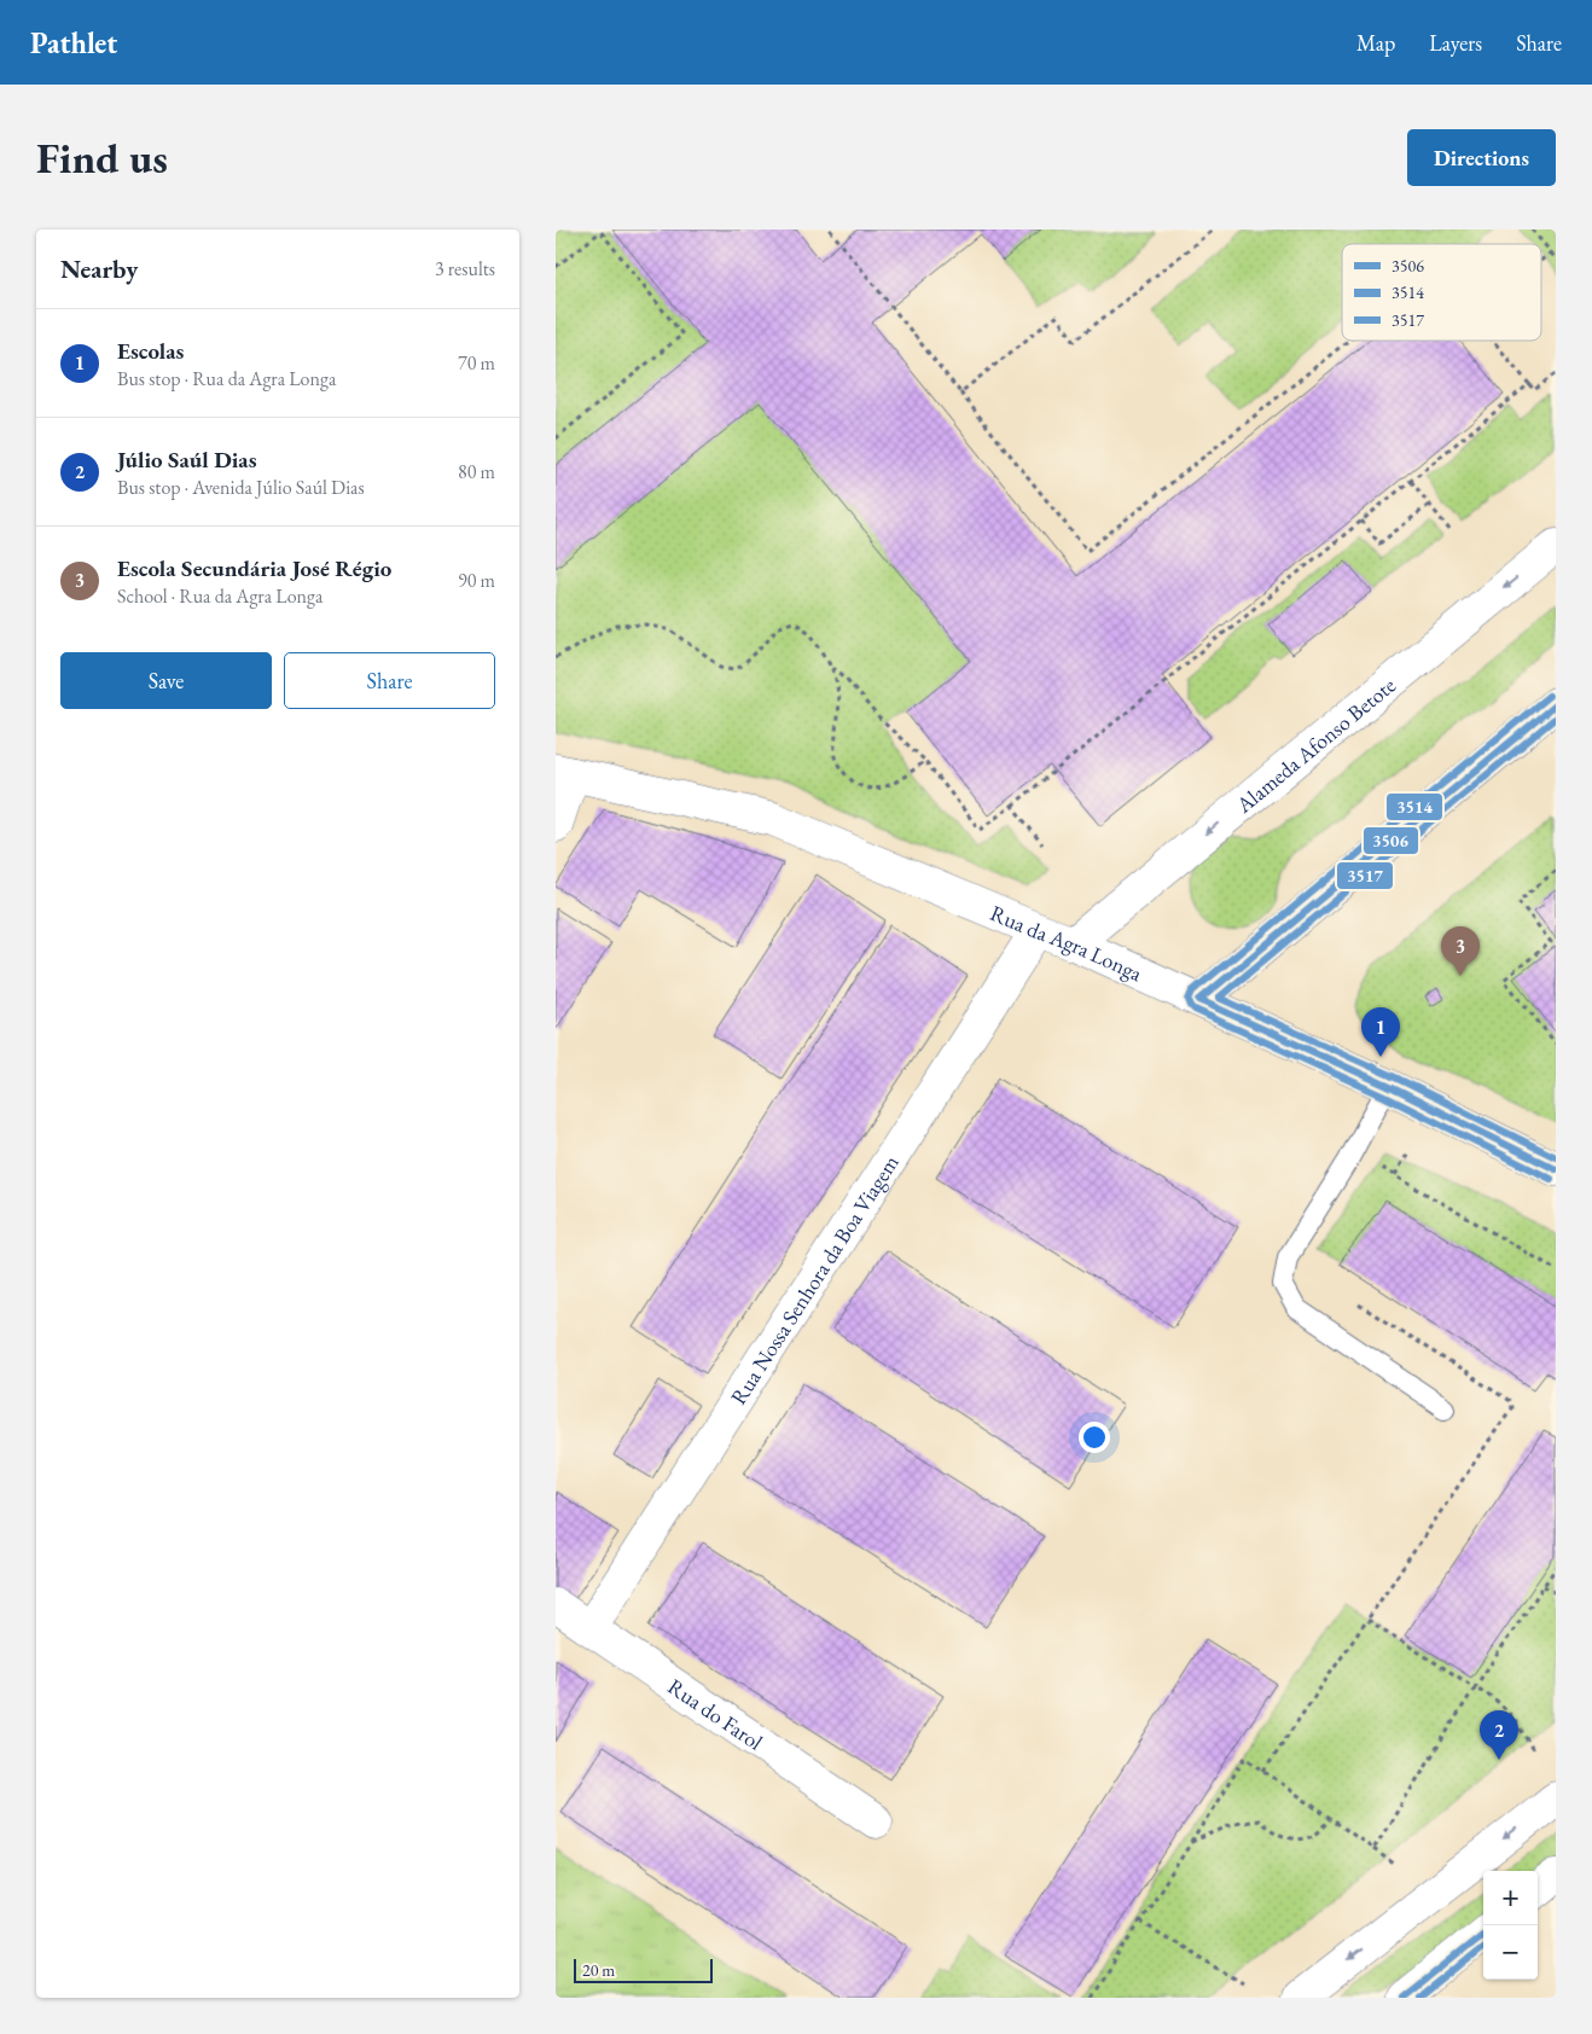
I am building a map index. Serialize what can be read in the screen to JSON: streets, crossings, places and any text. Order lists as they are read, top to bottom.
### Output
{
  "streets": {
    "street": [
      "Alameda Afonso Betote",
      "Rua da Agra Longa",
      "Rua Nossa Senhora da Boa Viagem",
      "Rua do Farol"
    ]
  },
  "crossings": [
    ["Alameda Afonso Betote", "Rua da Agra Longa"],
    ["Rua da Agra Longa", "Rua Nossa Senhora da Boa Viagem"],
    ["Rua Nossa Senhora da Boa Viagem", "Rua do Farol"]
  ],
  "lines": ["transit line 3514", "transit line 3506", "transit line 3517"],
  "legend": ["3506", "3514", "3517"],
  "scale_bar": "20 m",
  "page": {
    "header": "Pathlet",
    "nav": ["Map", "Layers", "Share"],
    "buttons": [
      "Directions",
      ["Save", "Share"]
    ],
    "title": "Find us",
    "heading": ["Nearby", "3 results"],
    "list": [
      {
        "mark": "1",
        "name": "Escolas",
        "note": "Bus stop · Rua da Agra Longa",
        "value": "70 m"
      },
      {
        "mark": "2",
        "name": "Júlio Saúl Dias",
        "note": "Bus stop · Avenida Júlio Saúl Dias",
        "value": "80 m"
      },
      {
        "mark": "3",
        "name": "Escola Secundária José Régio",
        "note": "School · Rua da Agra Longa",
        "value": "90 m"
      }
    ],
    "pins": ["3", "1", "2"],
    "map_buttons": ["+", "−"],
    "scale": "20 m"
  }
}
